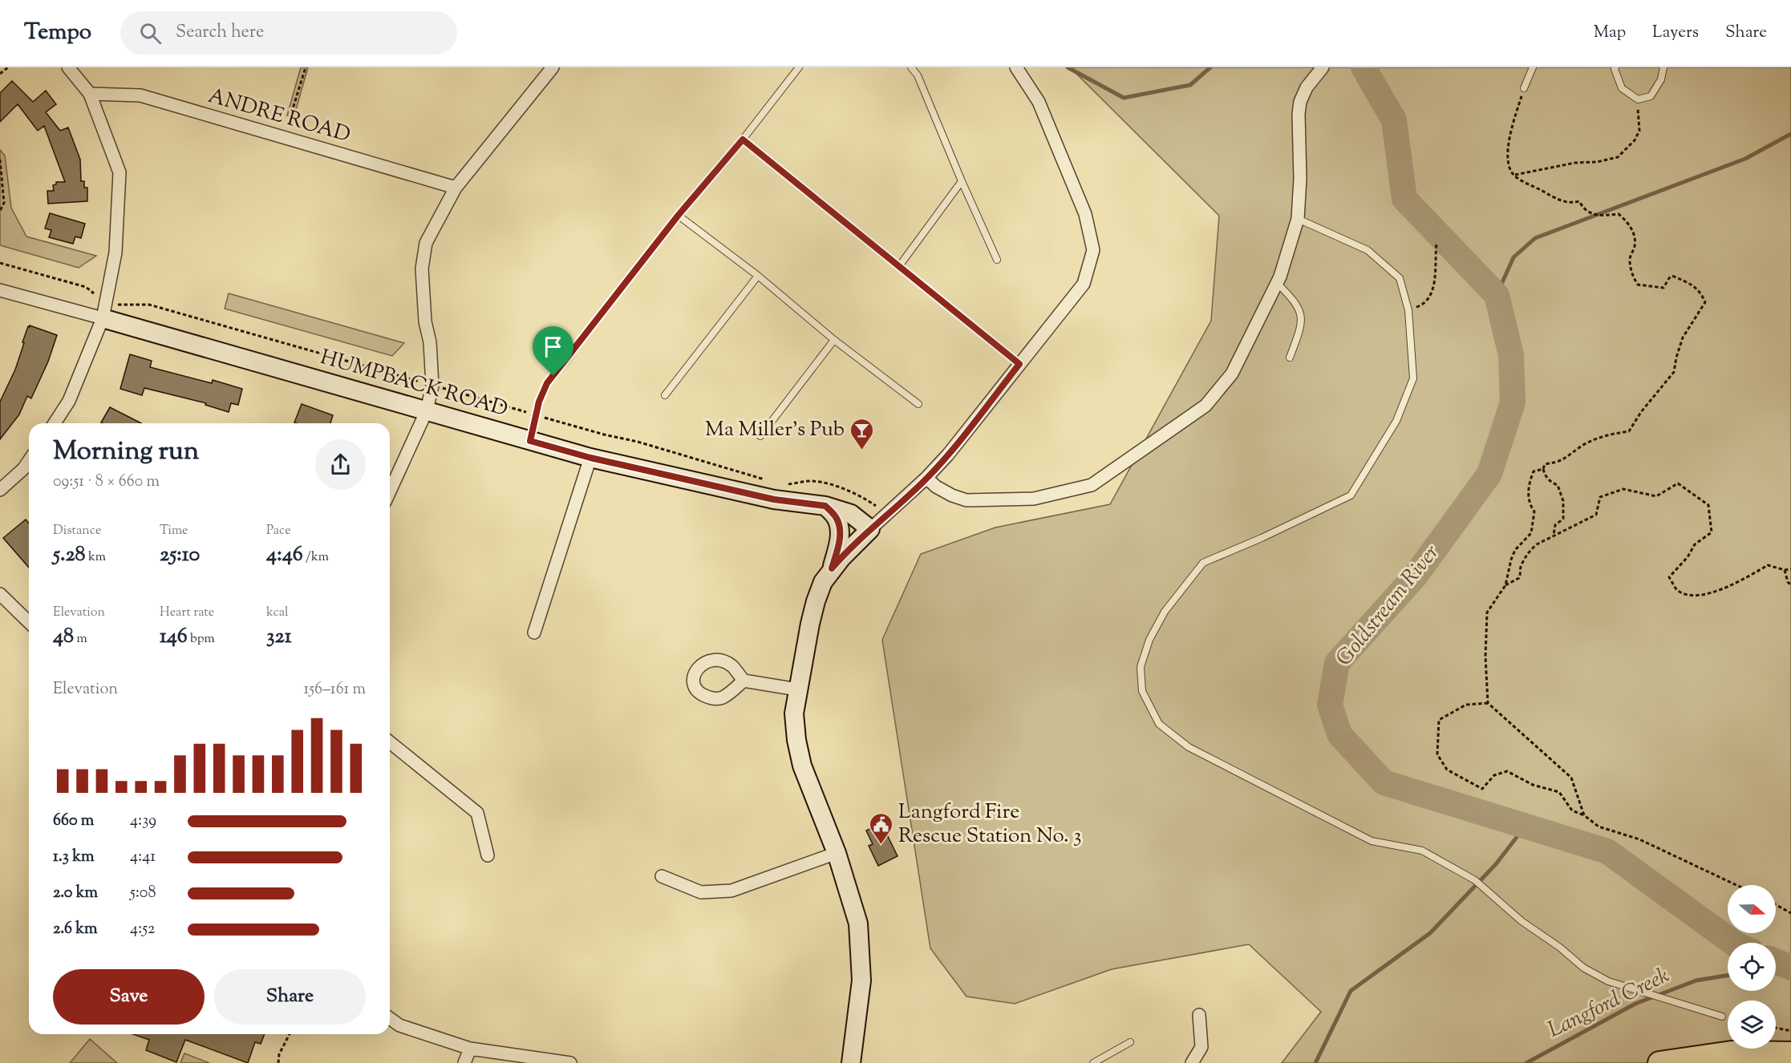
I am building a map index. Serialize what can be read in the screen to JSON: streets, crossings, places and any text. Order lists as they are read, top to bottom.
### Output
{
  "streets": {
    "street": ["ANDRE ROAD", "HUMPBACK ROAD"]
  },
  "water": ["Goldstream River", "Langford Creek"],
  "places": {
    "bar": ["Ma Miller’s Pub"],
    "public building": ["Langford Fire Rescue Station No. 3"]
  },
  "north": "right",
  "page": {
    "header": "Tempo",
    "search": "Search here",
    "nav": ["Map", "Layers", "Share"],
    "heading": ["Morning run", "09:51 · 8 × 660 m"],
    "stats": [
      ["Distance", "5.28 km"],
      ["Time", "25:10"],
      ["Pace", "4:46 /km"],
      ["Elevation", "48 m"],
      ["Heart rate", "146 bpm"],
      ["kcal", "321"]
    ],
    "chart": ["Elevation", "156–161 m"],
    "list": [
      {
        "name": "660 m",
        "note": "4:39"
      },
      {
        "name": "1.3 km",
        "note": "4:41"
      },
      {
        "name": "2.0 km",
        "note": "5:08"
      },
      {
        "name": "2.6 km",
        "note": "4:52"
      }
    ],
    "buttons": ["Save", "Share"]
  }
}
